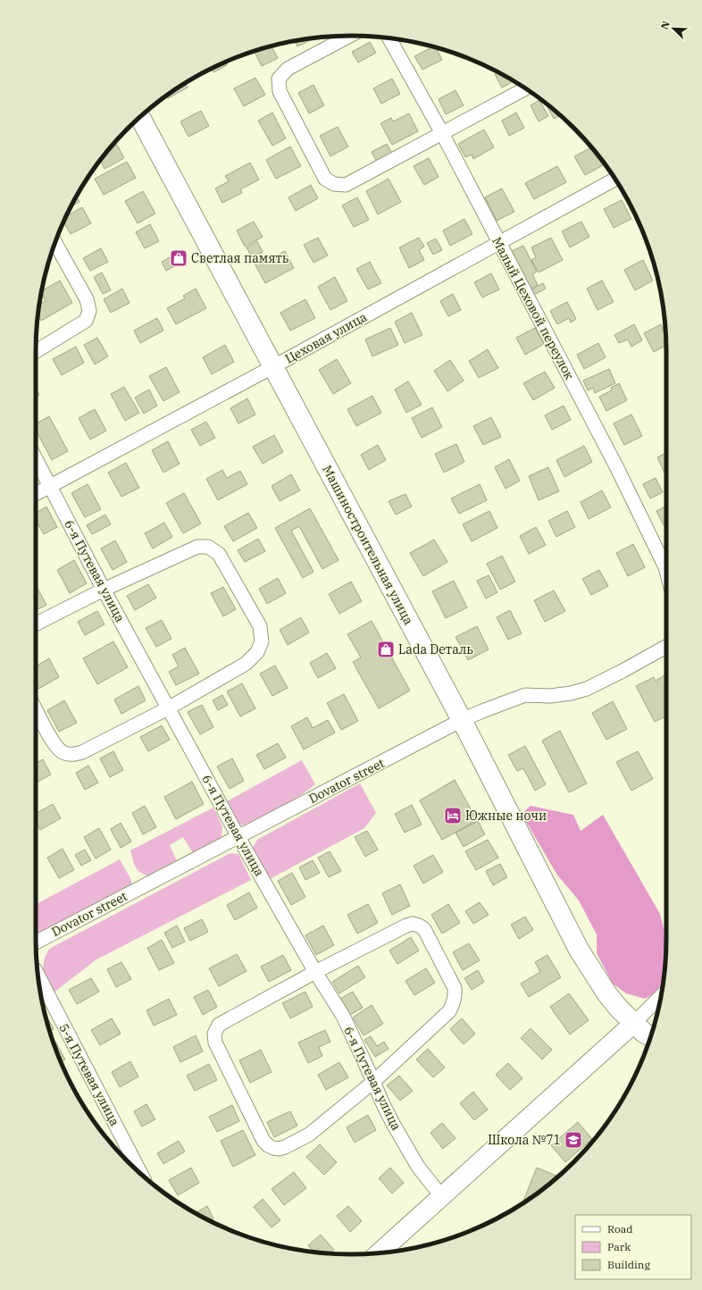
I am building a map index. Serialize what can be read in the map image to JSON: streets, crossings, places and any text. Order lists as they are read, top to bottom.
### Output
{
  "streets": {
    "main road": ["Машиностроительная улица"],
    "street": [
      "Малый Цеховой переулок",
      "Цеховая улица",
      "6-я Путевая улица",
      "Dovator street",
      "5-я Путевая улица"
    ]
  },
  "crossings": [
    ["Малый Цеховой переулок", "Цеховая улица"],
    ["Цеховая улица", "Машиностроительная улица"],
    ["Цеховая улица", "6-я Путевая улица"],
    ["Машиностроительная улица", "Dovator street"],
    ["6-я Путевая улица", "Dovator street"]
  ],
  "places": {
    "shop": ["Светлая память", "Lada Dеталь"],
    "hotel": ["Южные ночи"],
    "school or university": ["Школа №71"]
  },
  "legend": ["Road", "Park", "Building"],
  "north": "top left"
}
